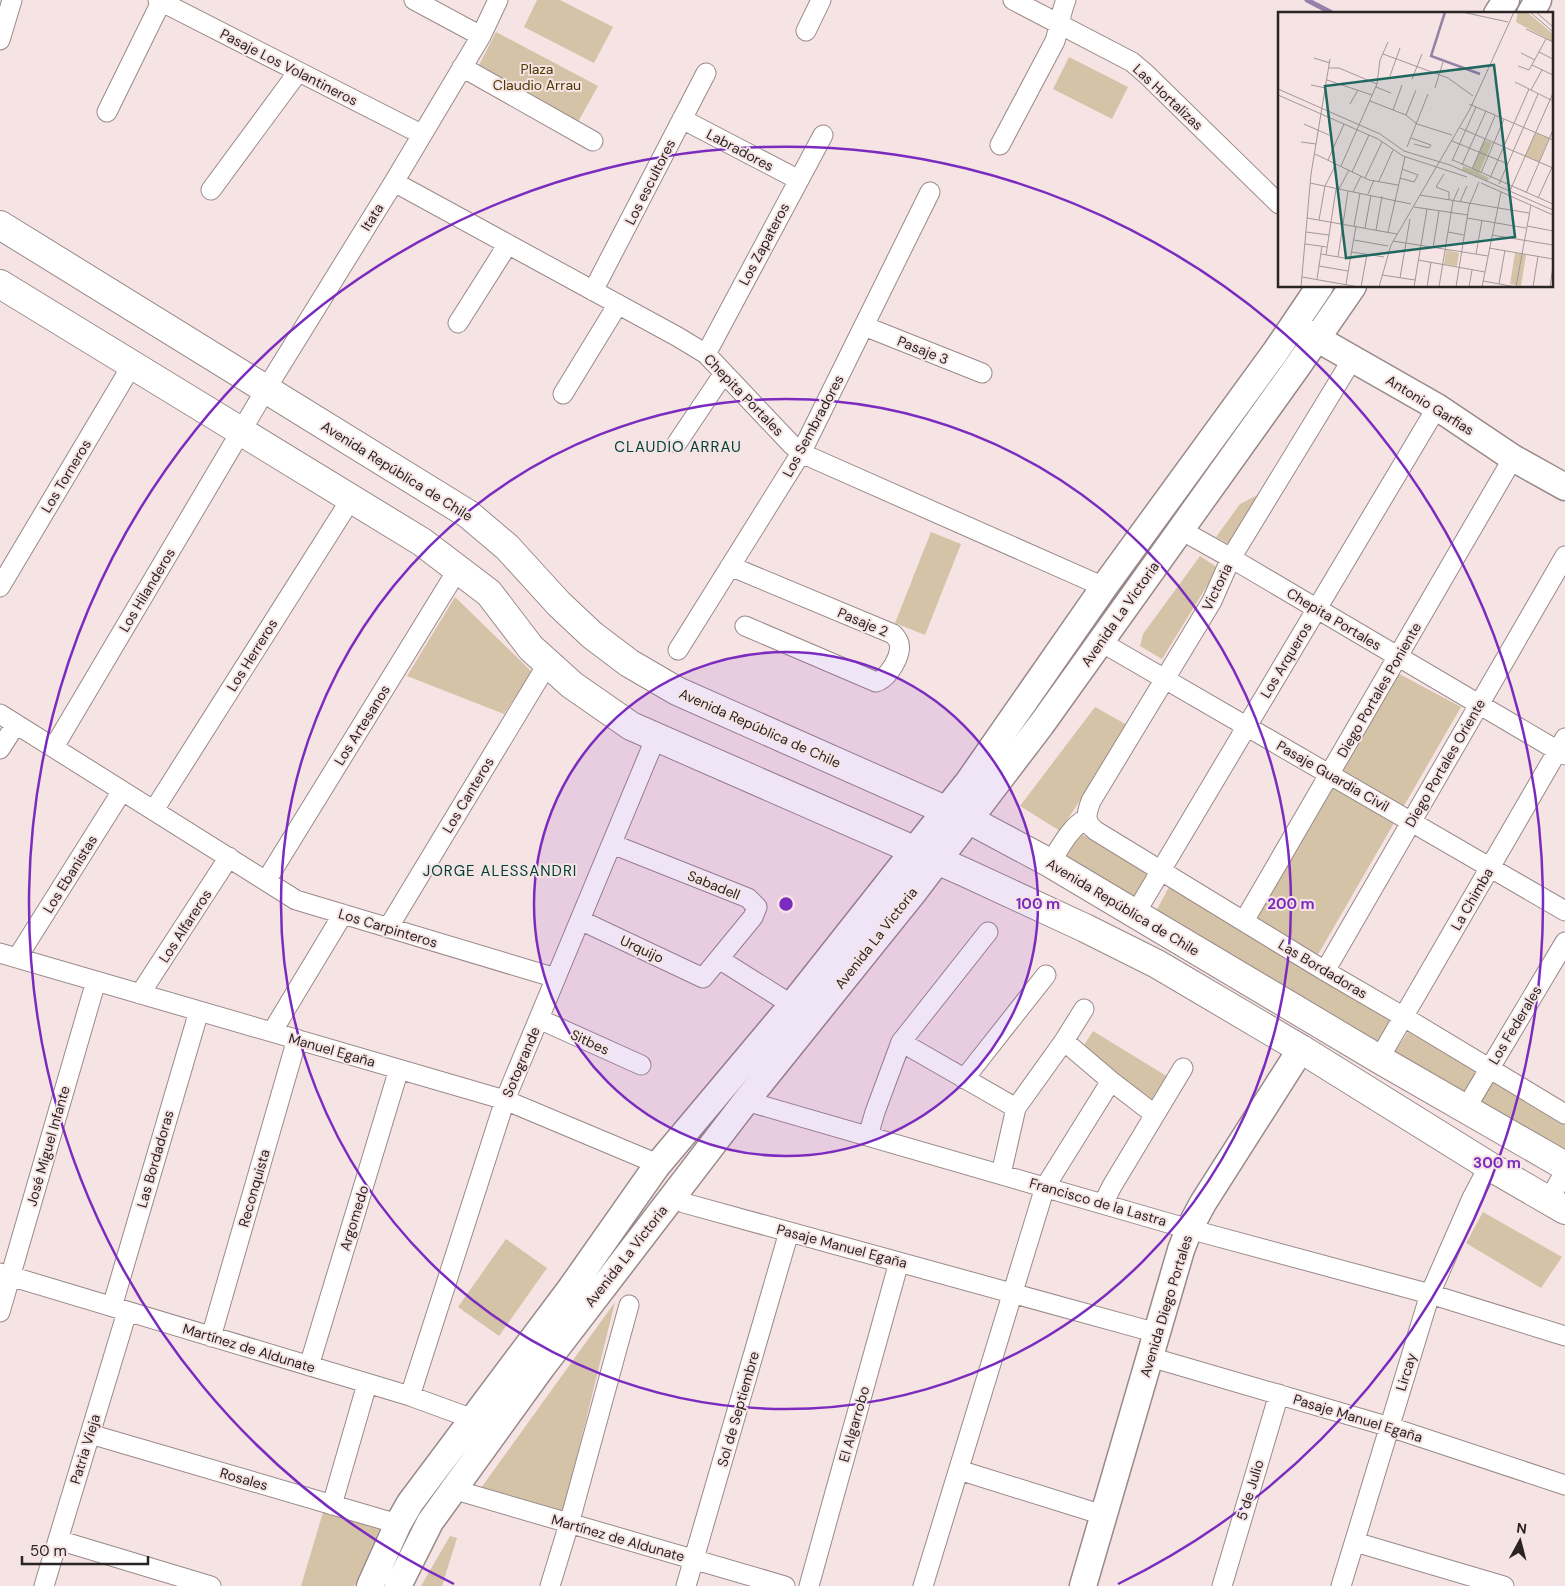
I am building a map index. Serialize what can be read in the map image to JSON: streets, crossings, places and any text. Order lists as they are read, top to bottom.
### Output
{
  "streets": {
    "main road": [
      "Antonio Garfias",
      "Avenida República de Chile",
      "Avenida La Victoria",
      "Avenida Diego Portales"
    ],
    "street": [
      "Pasaje Los Volantineros",
      "Las Hortalizas",
      "Labradores",
      "Los escultores",
      "Itata",
      "Los Zapateros",
      "Pasaje 3",
      "Chepita Portales",
      "Los Sembradores",
      "Los Torneros",
      "Victoria",
      "Los Hilanderos",
      "Pasaje 2",
      "Los Herreros",
      "Los Arqueros",
      "Diego Portales Poniente",
      "Los Artesanos",
      "Diego Portales Oriente",
      "Pasaje Guardia Civil",
      "Los Canteros",
      "Los Ebanistas",
      "Sabadell",
      "La Chimba",
      "Los Alfareros",
      "Los Carpinteros",
      "Urquijo",
      "Las Bordadoras",
      "Los Federales",
      "Sitbes",
      "Manuel Egaña",
      "Sotogrande",
      "José Miguel Infante",
      "Reconquista",
      "Francisco de la Lastra",
      "Argomedo",
      "Pasaje Manuel Egaña",
      "Martínez de Aldunate",
      "Lircay",
      "Sol de Septiembre",
      "El Algarrobo",
      "Patria Vieja",
      "Rosales",
      "5 de Julio"
    ]
  },
  "crossings": [
    ["Pasaje Los Volantineros", "Itata"],
    ["Labradores", "Los escultores"],
    ["Labradores", "Los Zapateros"],
    ["Los escultores", "Chepita Portales"],
    ["Itata", "Chepita Portales"],
    ["Itata", "Avenida República de Chile"],
    ["Itata", "Los Hilanderos"],
    ["Los Zapateros", "Chepita Portales"],
    ["Pasaje 3", "Los Sembradores"],
    ["Chepita Portales", "Los Sembradores"],
    ["Chepita Portales", "Victoria"],
    ["Chepita Portales", "Avenida La Victoria"],
    ["Chepita Portales", "Los Arqueros"],
    ["Chepita Portales", "Diego Portales Poniente"],
    ["Chepita Portales", "Diego Portales Oriente"],
    ["Chepita Portales", "La Chimba"],
    ["Antonio Garfias", "Victoria"],
    ["Antonio Garfias", "Avenida La Victoria"],
    ["Antonio Garfias", "Los Arqueros"],
    ["Antonio Garfias", "Diego Portales Poniente"],
    ["Los Sembradores", "Pasaje 2"],
    ["Avenida República de Chile", "Avenida La Victoria"],
    ["Avenida República de Chile", "Los Arqueros"],
    ["Avenida República de Chile", "La Chimba"],
    ["Avenida República de Chile", "Los Federales"],
    ["Victoria", "Pasaje Guardia Civil"],
    ["Victoria", "Las Bordadoras"],
    ["Avenida La Victoria", "Pasaje Guardia Civil"],
    ["Avenida La Victoria", "Manuel Egaña"],
    ["Avenida La Victoria", "Francisco de la Lastra"],
    ["Avenida La Victoria", "Pasaje Manuel Egaña"],
    ["Avenida La Victoria", "Martínez de Aldunate"],
    ["Avenida La Victoria", "Rosales"],
    ["Los Arqueros", "Pasaje Guardia Civil"],
    ["Los Arqueros", "Las Bordadoras"],
    ["Diego Portales Poniente", "Pasaje Guardia Civil"],
    ["Diego Portales Poniente", "Las Bordadoras"],
    ["Los Artesanos", "Los Carpinteros"],
    ["Diego Portales Oriente", "Pasaje Guardia Civil"],
    ["Diego Portales Oriente", "Las Bordadoras"],
    ["Pasaje Guardia Civil", "La Chimba"],
    ["Los Canteros", "Los Carpinteros"],
    ["Los Ebanistas", "Manuel Egaña"],
    ["Sabadell", "Urquijo"],
    ["Sabadell", "Sotogrande"],
    ["La Chimba", "Las Bordadoras"],
    ["Los Alfareros", "Los Carpinteros"],
    ["Los Alfareros", "Manuel Egaña"],
    ["Los Carpinteros", "Sotogrande"],
    ["Urquijo", "Sotogrande"],
    ["Las Bordadoras", "Los Federales"],
    ["Las Bordadoras", "Manuel Egaña"],
    ["Las Bordadoras", "Martínez de Aldunate"],
    ["Las Bordadoras", "Patria Vieja"],
    ["Sitbes", "Sotogrande"],
    ["Manuel Egaña", "Sotogrande"],
    ["Manuel Egaña", "José Miguel Infante"],
    ["Manuel Egaña", "Reconquista"],
    ["Manuel Egaña", "Argomedo"],
    ["Sotogrande", "Martínez de Aldunate"],
    ["José Miguel Infante", "Martínez de Aldunate"],
    ["Reconquista", "Martínez de Aldunate"],
    ["Francisco de la Lastra", "Avenida Diego Portales"],
    ["Francisco de la Lastra", "Lircay"],
    ["Argomedo", "Martínez de Aldunate"],
    ["Pasaje Manuel Egaña", "Avenida Diego Portales"],
    ["Pasaje Manuel Egaña", "Lircay"],
    ["Pasaje Manuel Egaña", "Sol de Septiembre"],
    ["Pasaje Manuel Egaña", "El Algarrobo"],
    ["Pasaje Manuel Egaña", "5 de Julio"],
    ["Martínez de Aldunate", "Sol de Septiembre"],
    ["Martínez de Aldunate", "Patria Vieja"],
    ["Patria Vieja", "Rosales"]
  ],
  "districts": ["CLAUDIO ARRAU", "JORGE ALESSANDRI"],
  "parks": ["Plaza Claudio Arrau"],
  "scale_bar": "50 m",
  "north": "top",
  "rings": ["100 m", "200 m", "300 m"]
}
